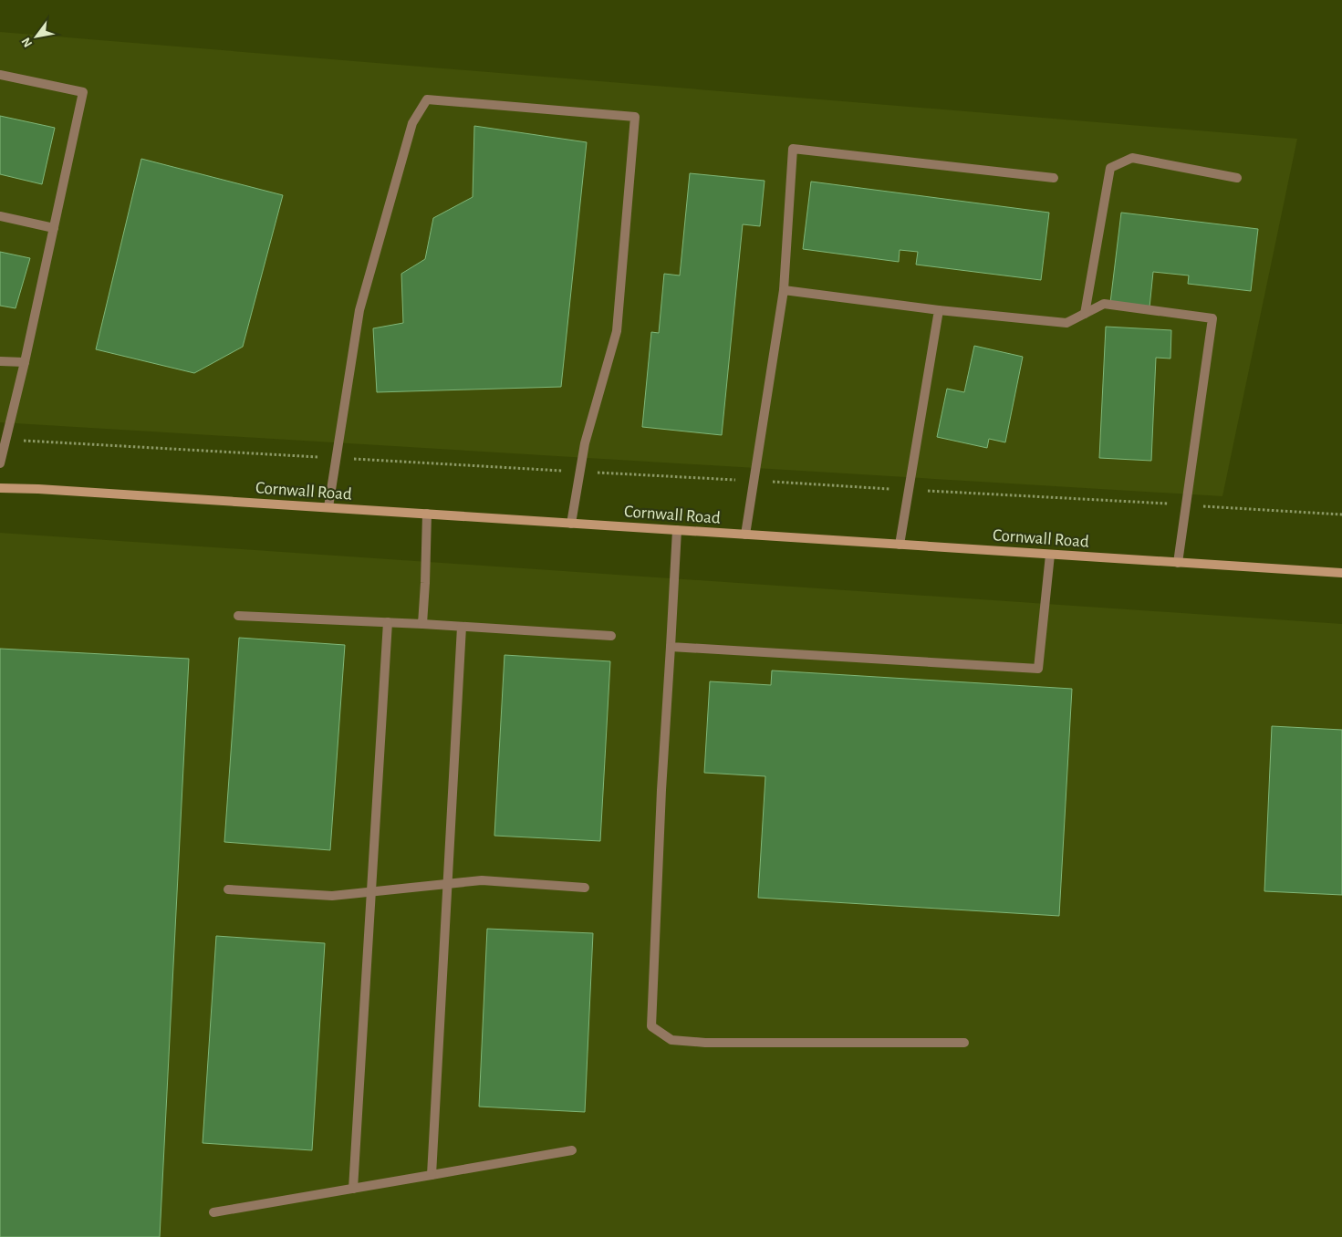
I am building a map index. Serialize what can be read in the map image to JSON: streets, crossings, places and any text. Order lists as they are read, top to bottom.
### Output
{
  "streets": {
    "main road": ["Cornwall Road"]
  },
  "north": "bottom left"
}
